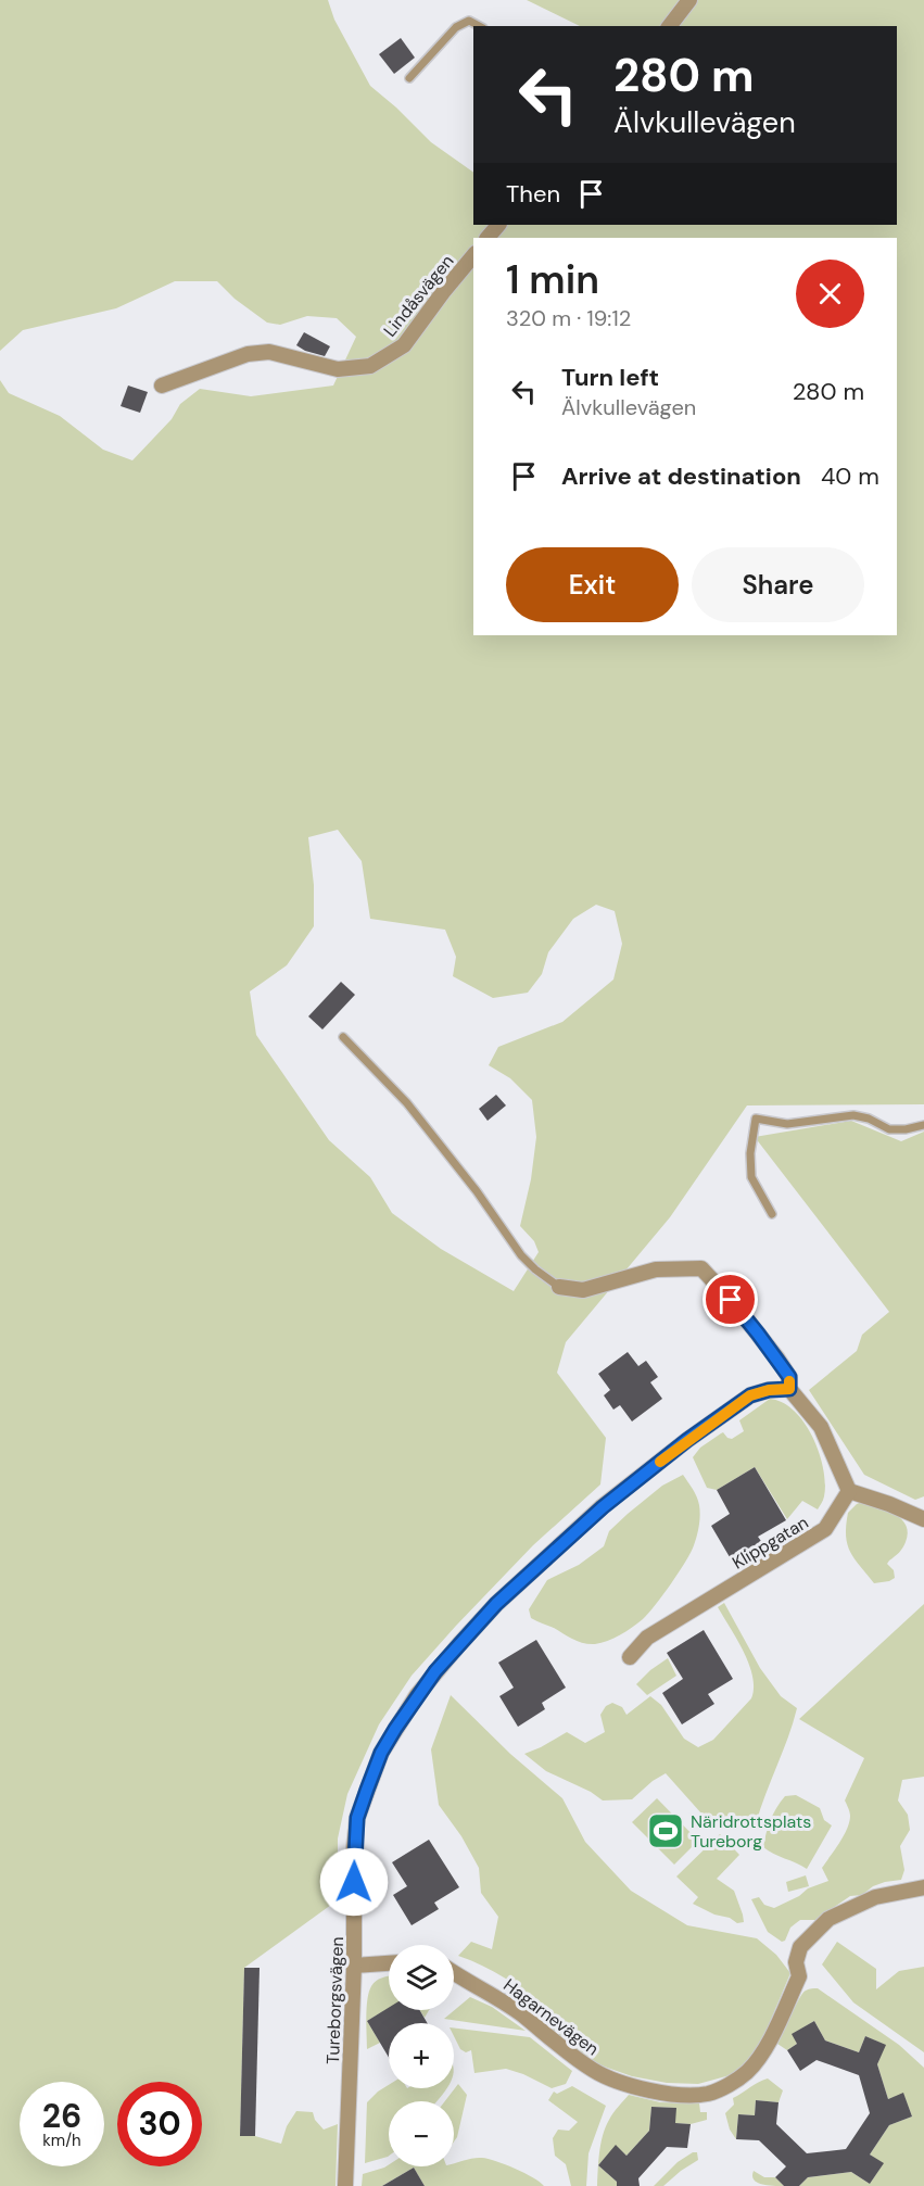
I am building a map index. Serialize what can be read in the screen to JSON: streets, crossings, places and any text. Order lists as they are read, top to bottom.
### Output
{
  "streets": {
    "street": [
      "Lindåsvägen",
      "Klippgatan",
      "Tureborgsvägen",
      "Hagarnevägen"
    ]
  },
  "places": {
    "sports": ["Näridrottsplats Tureborg"]
  },
  "page": {
    "turn": ["280 m", "Älvkullevägen"],
    "then": "Then",
    "heading": ["1 min", "320 m · 19:12"],
    "list": [
      {
        "name": "Turn left",
        "note": "Älvkullevägen",
        "value": "280 m"
      },
      {
        "name": "Arrive at destination",
        "value": "40 m"
      }
    ],
    "buttons": ["Exit", "Share"],
    "map_buttons": ["+", "−"],
    "speed": "26 km/h",
    "limit": "30"
  }
}
